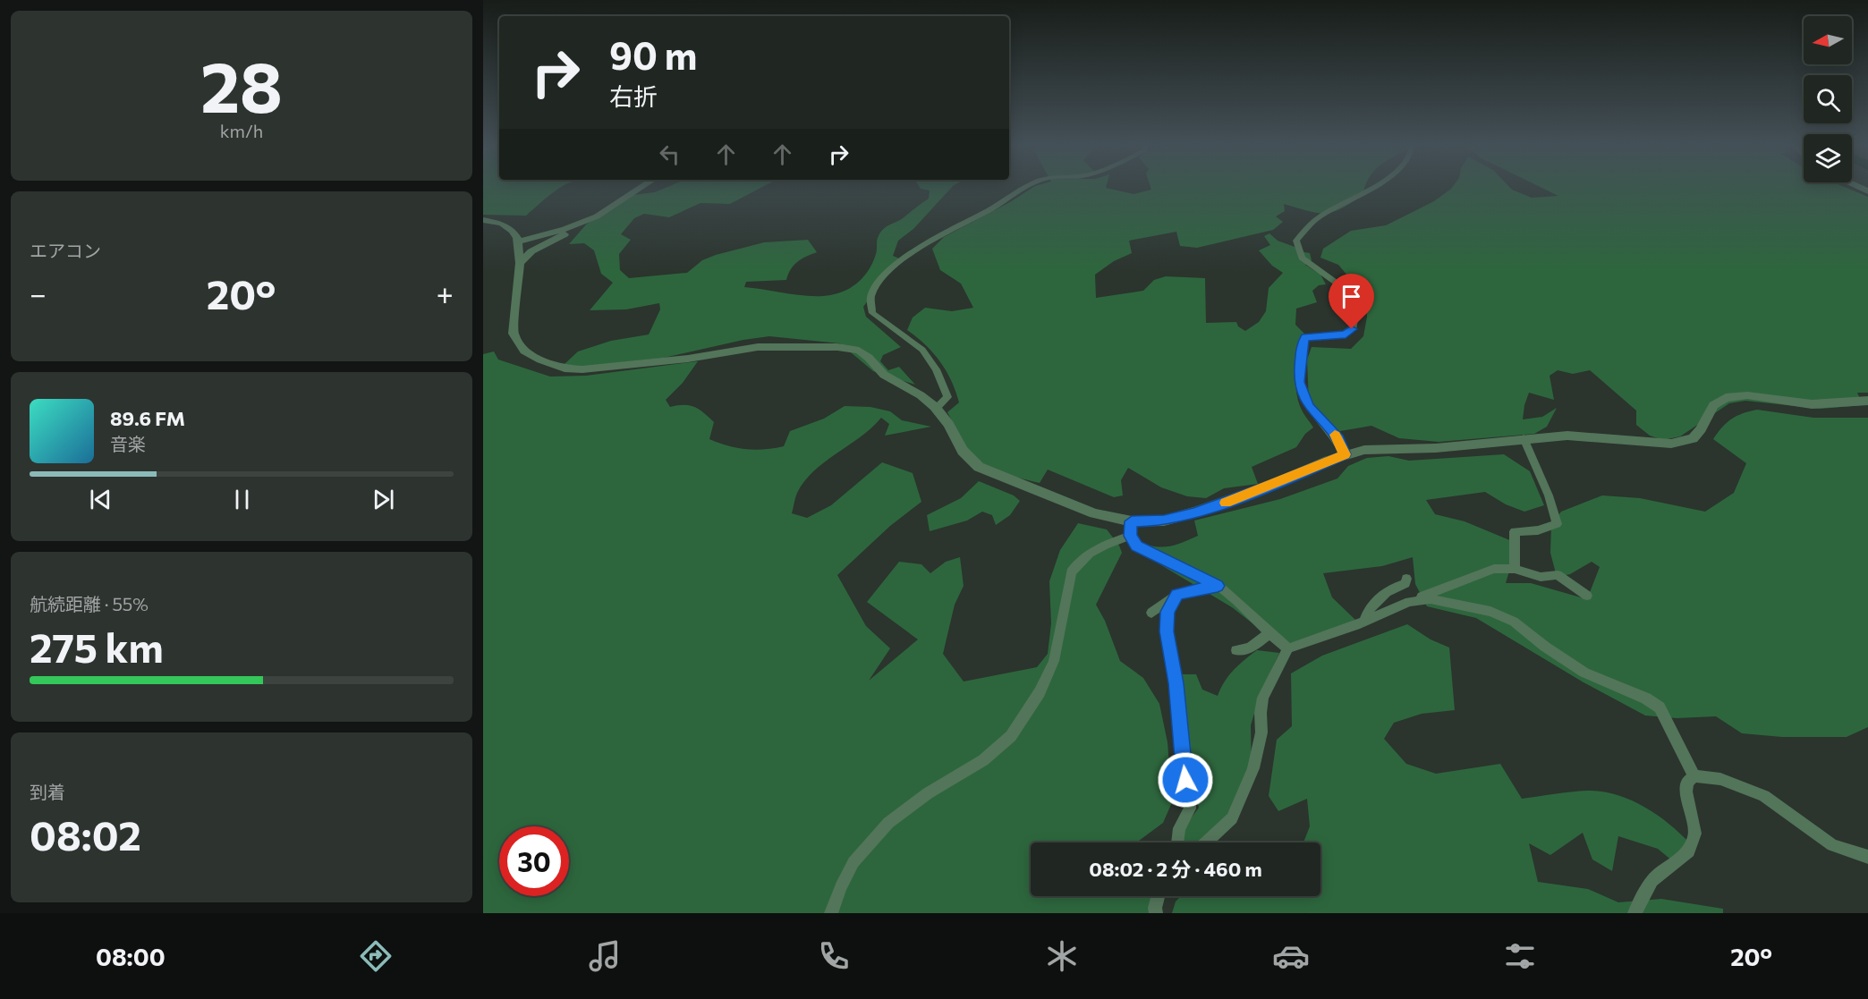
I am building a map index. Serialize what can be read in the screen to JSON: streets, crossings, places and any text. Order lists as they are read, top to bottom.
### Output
{
  "north": "left",
  "page": {
    "tile": [
      ["28", "km/h"],
      "エアコン",
      ["航続距離 · 55%", "275 km"],
      ["到着", "08:02"]
    ],
    "turn": ["90 m", "右折"],
    "heat": ["−", "20°", "+"],
    "song": ["89.6 FM", "音楽"],
    "limit": "30",
    "trip": "08:02 · 2 分 · 460 m",
    "tabs": ["08:00", "20°"]
  }
}
